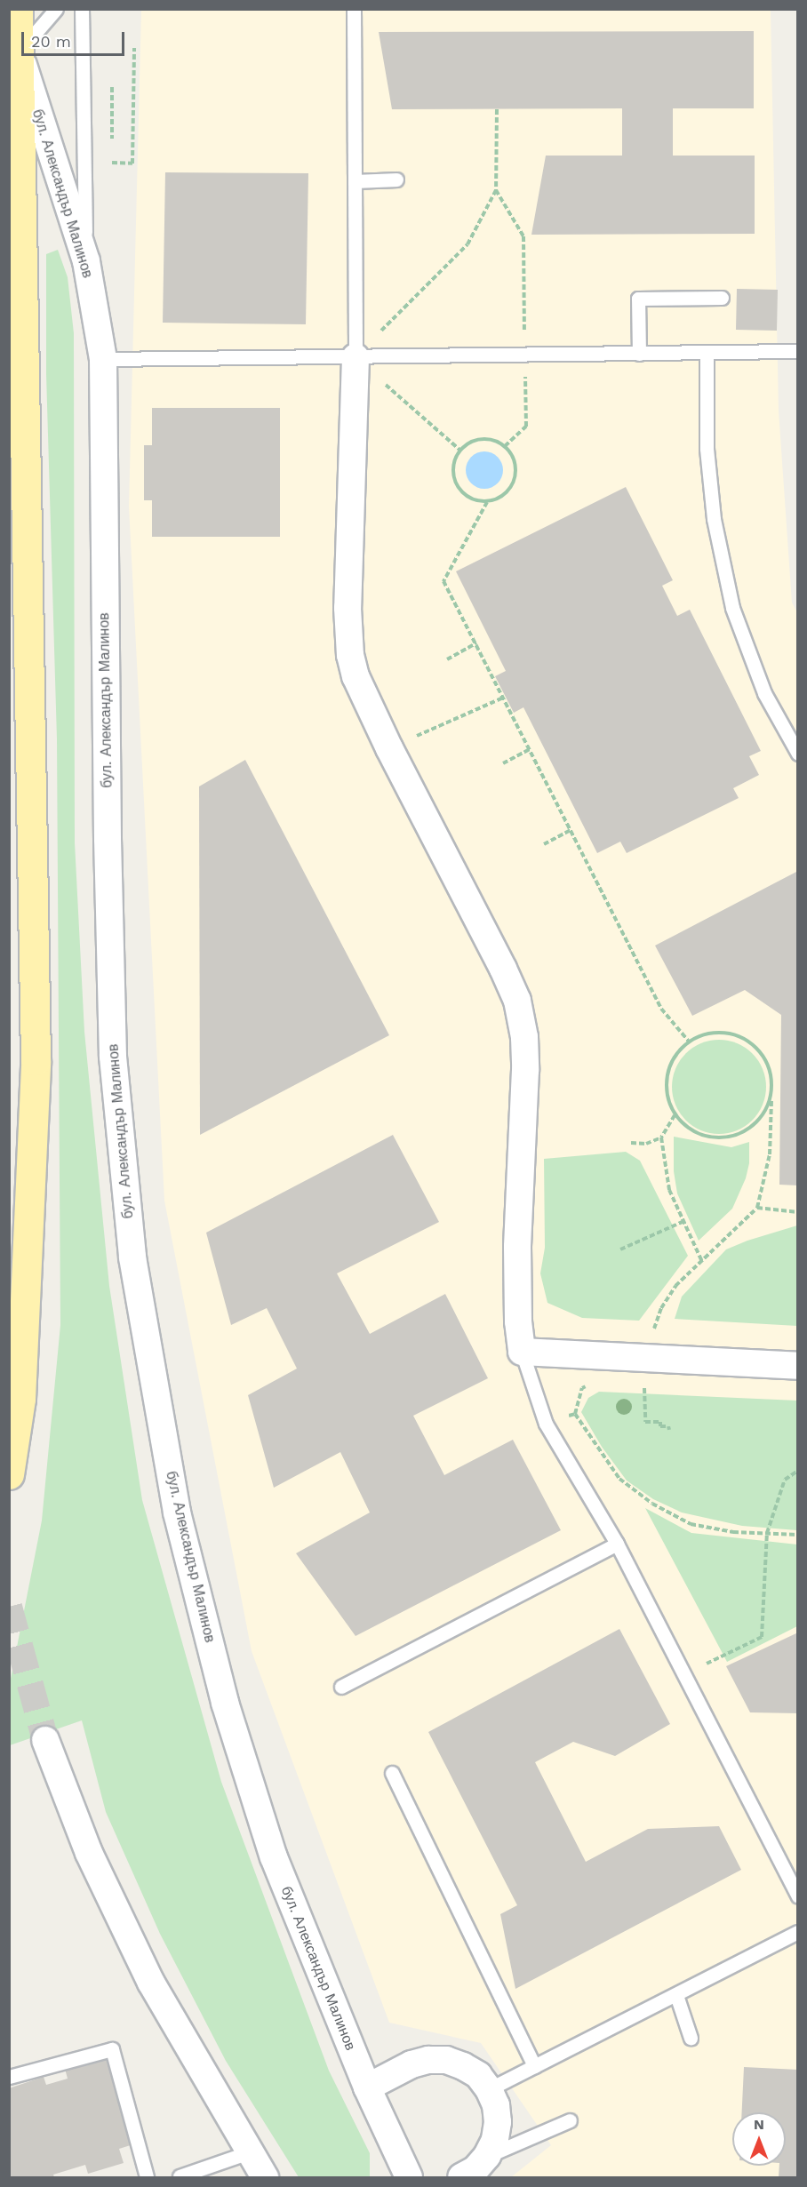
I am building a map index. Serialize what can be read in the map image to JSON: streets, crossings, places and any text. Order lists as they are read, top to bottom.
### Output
{
  "streets": {
    "main road": ["бул. Александър Малинов"]
  },
  "scale_bar": "20 m",
  "north": "top"
}
